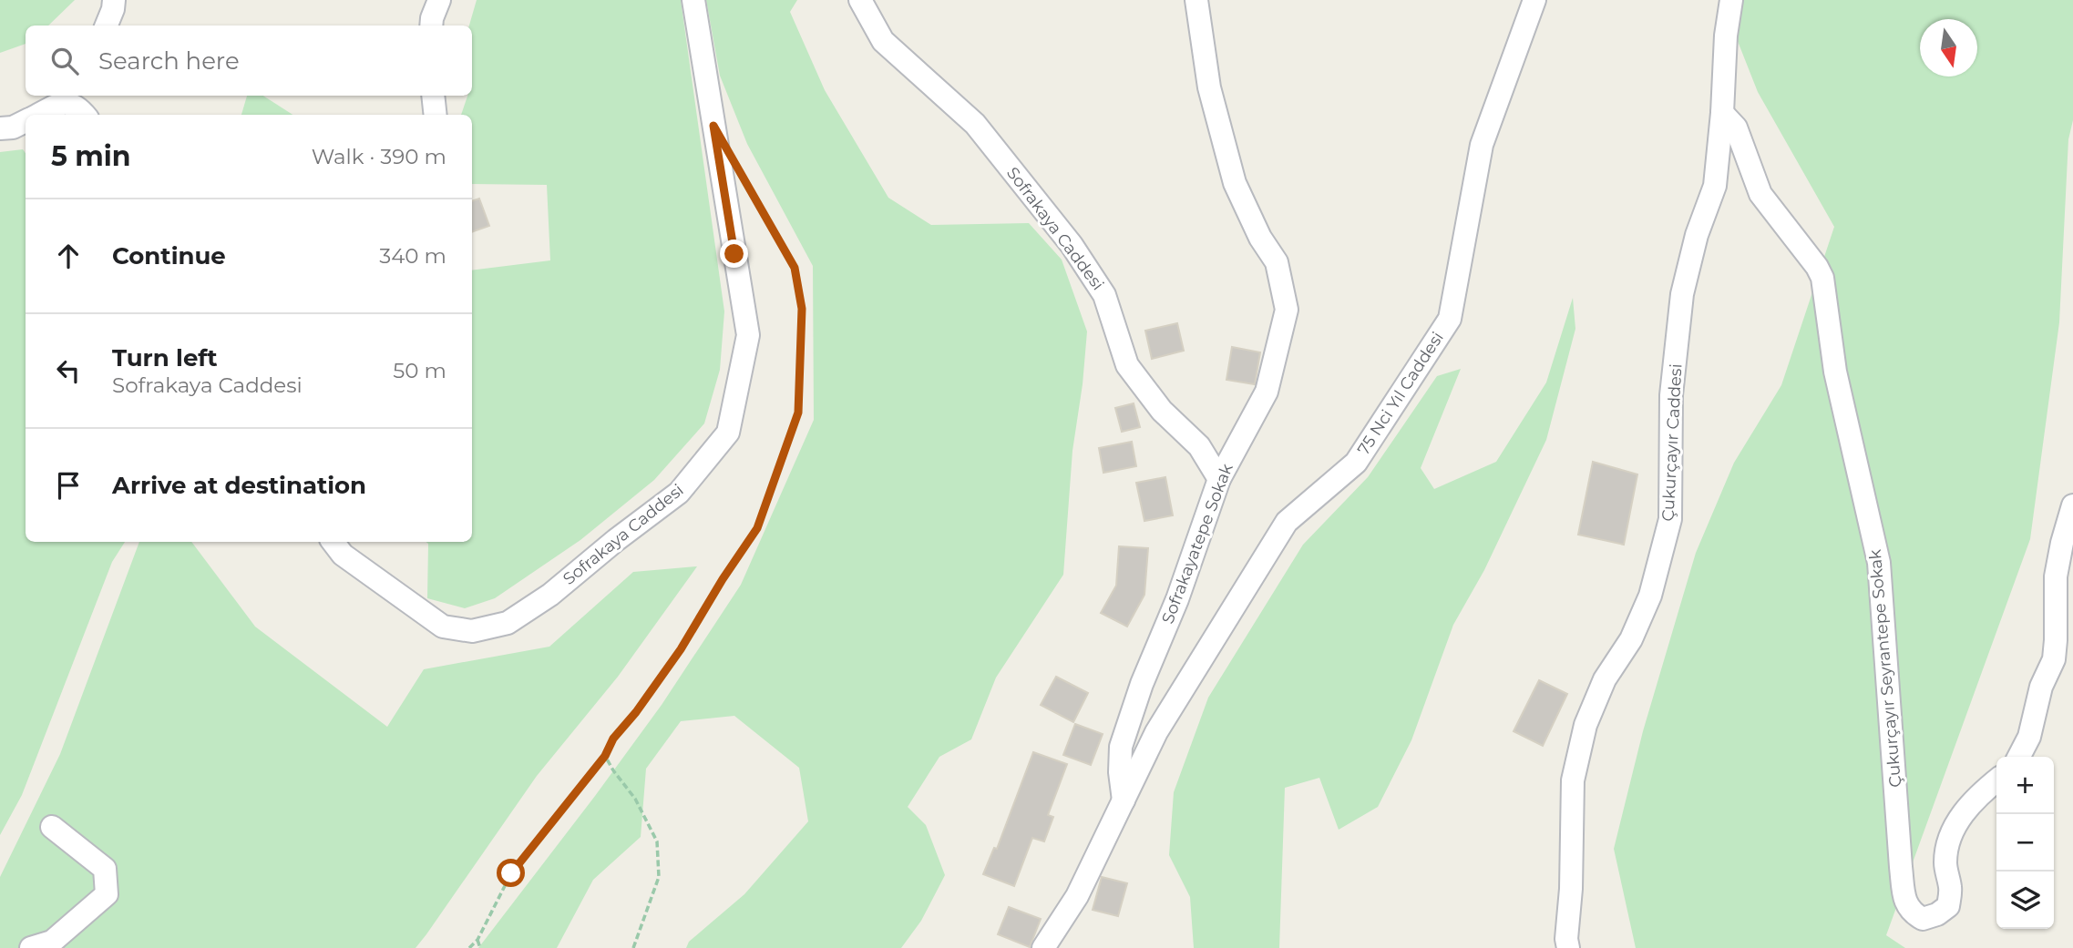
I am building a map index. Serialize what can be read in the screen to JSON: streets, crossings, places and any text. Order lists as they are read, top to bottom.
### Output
{
  "streets": {
    "street": [
      "Sofrakaya Caddesi",
      "75 Nci Yıl Caddesi",
      "Çukurçayır Caddesi",
      "Sofrakayatepe Sokak",
      "Çukurçayır Seyrantepe Sokak"
    ]
  },
  "crossings": [
    ["Sofrakaya Caddesi", "Sofrakayatepe Sokak"],
    ["75 Nci Yıl Caddesi", "Sofrakayatepe Sokak"],
    ["Çukurçayır Caddesi", "Çukurçayır Seyrantepe Sokak"]
  ],
  "north": "bottom",
  "page": {
    "search": "Search here",
    "heading": ["5 min", "Walk · 390 m"],
    "list": [
      ["Continue", "340 m"],
      ["Turn left", "Sofrakaya Caddesi", "50 m"],
      "Arrive at destination"
    ],
    "map_buttons": ["+", "−"]
  }
}
